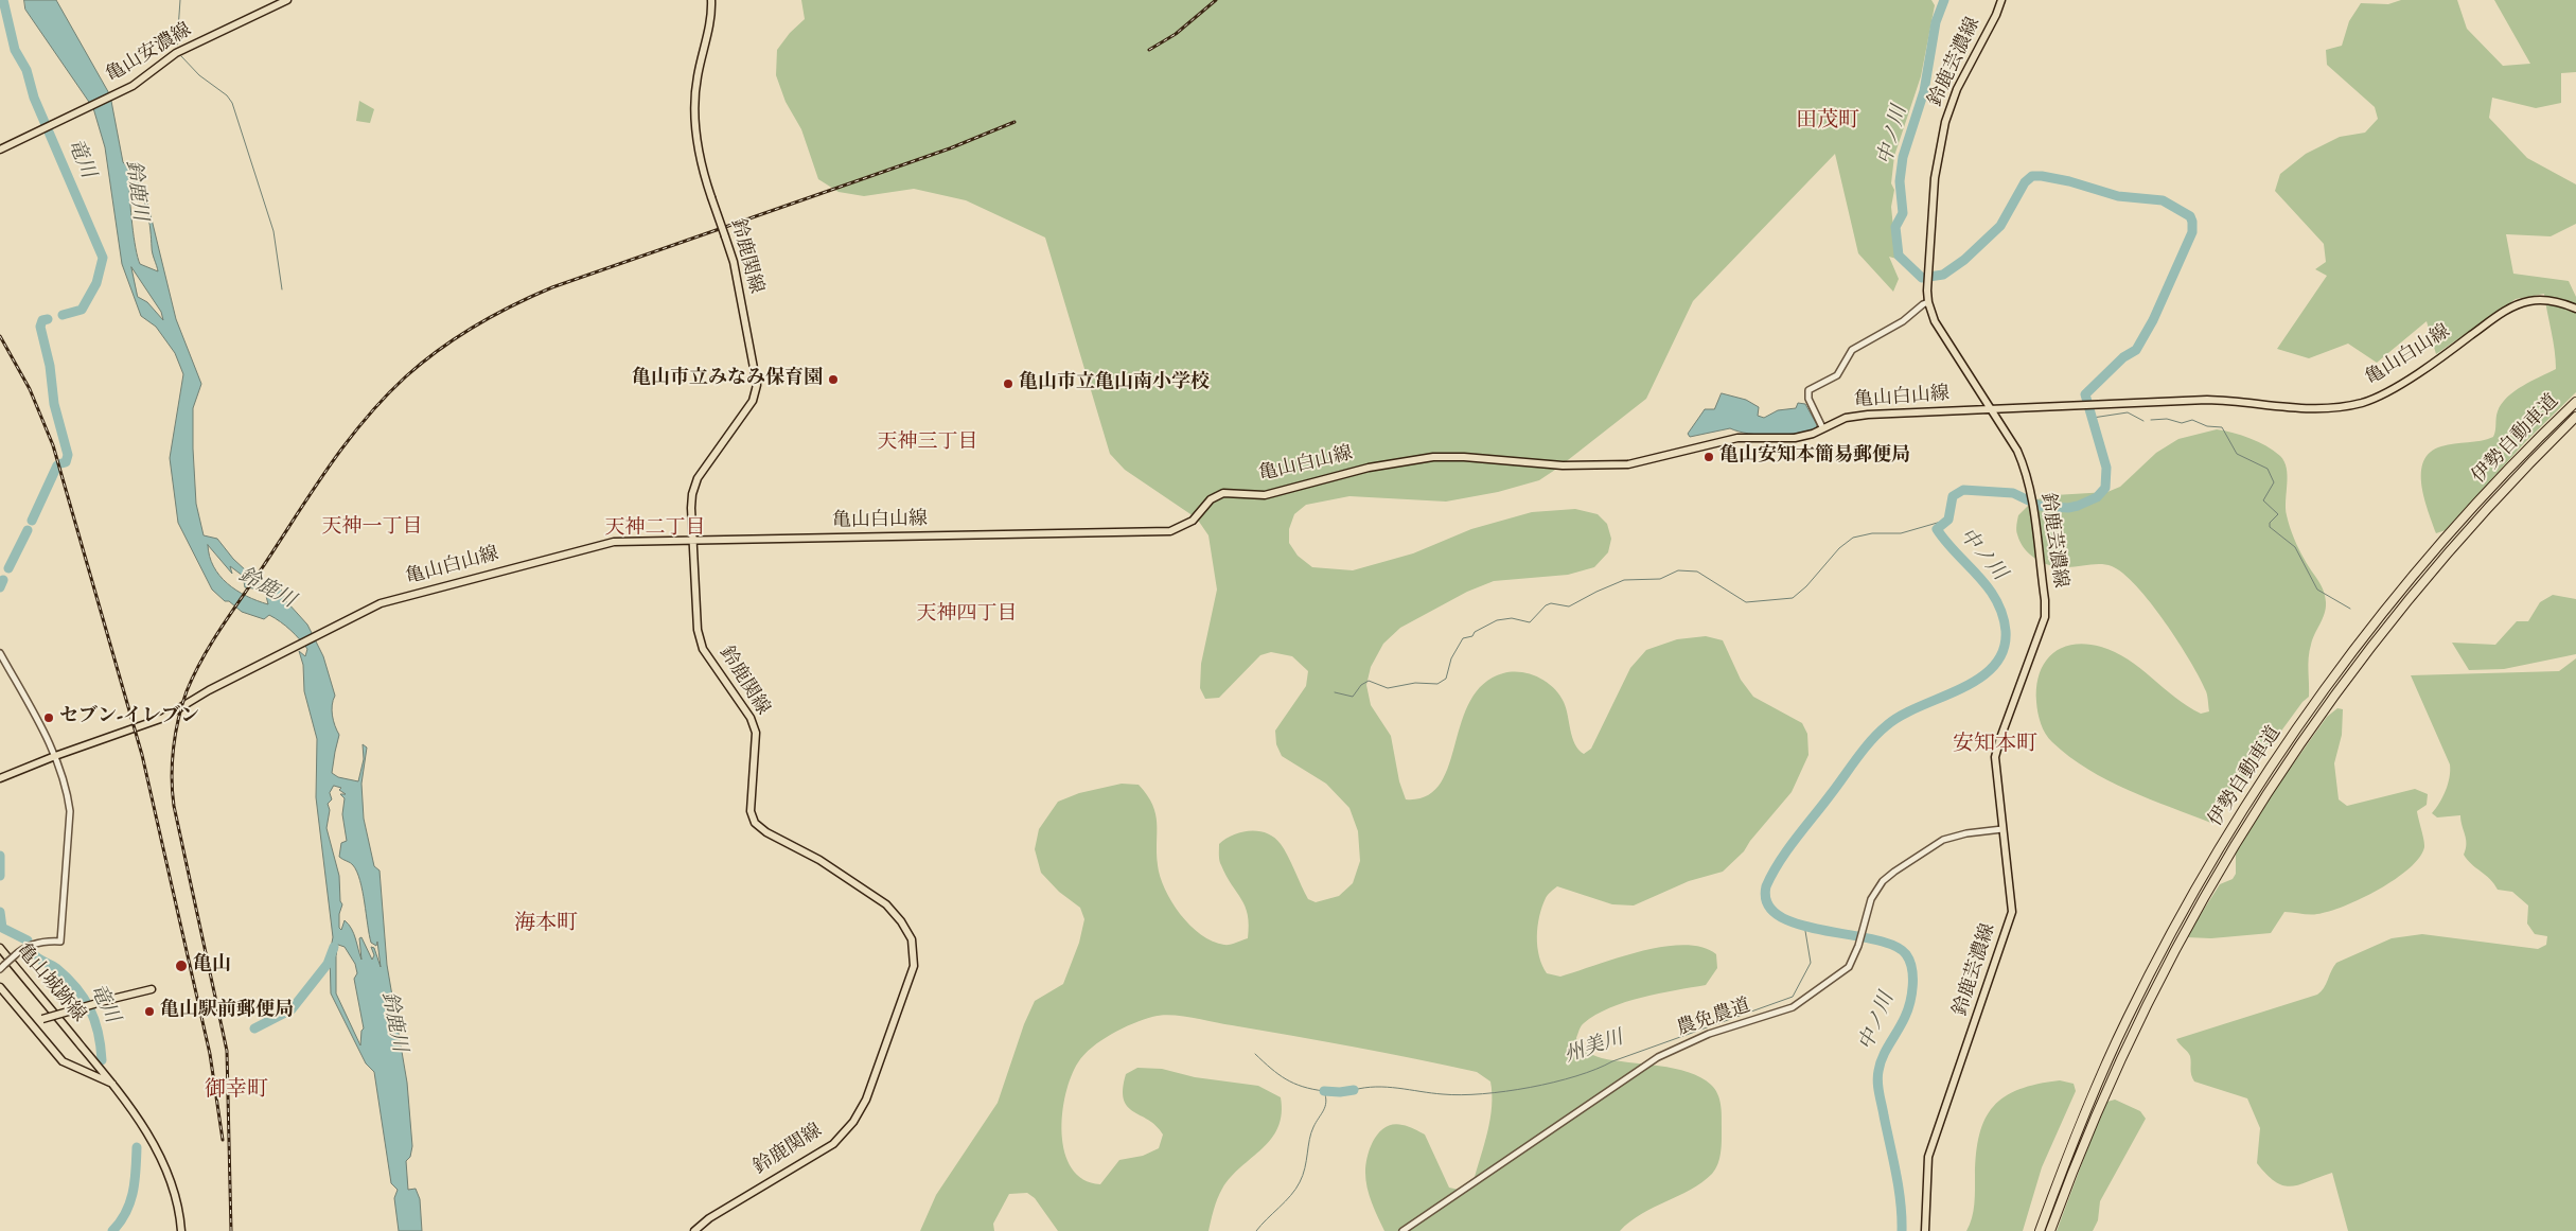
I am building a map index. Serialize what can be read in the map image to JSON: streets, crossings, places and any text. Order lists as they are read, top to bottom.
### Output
{
  "streets": {
    "highway": ["伊勢自動車道"],
    "main road": [
      "亀山安濃線",
      "鈴鹿芸濃線",
      "鈴鹿関線",
      "亀山白山線",
      "亀山城跡線"
    ],
    "street": ["農免農道"]
  },
  "crossings": [
    ["鈴鹿芸濃線", "亀山白山線"],
    ["鈴鹿芸濃線", "農免農道"],
    ["鈴鹿関線", "亀山白山線"]
  ],
  "districts": [
    "田茂町",
    "天神三丁目",
    "天神一丁目",
    "天神二丁目",
    "天神四丁目",
    "安知本町",
    "海本町",
    "御幸町"
  ],
  "water": [
    "中ノ川",
    "竜川",
    "鈴鹿川",
    "州美川"
  ],
  "places": [
    "亀山市立みなみ保育園",
    "亀山市立亀山南小学校",
    "亀山安知本簡易郵便局",
    "セブン-イレブン",
    "亀山",
    "亀山駅前郵便局"
  ]
}
